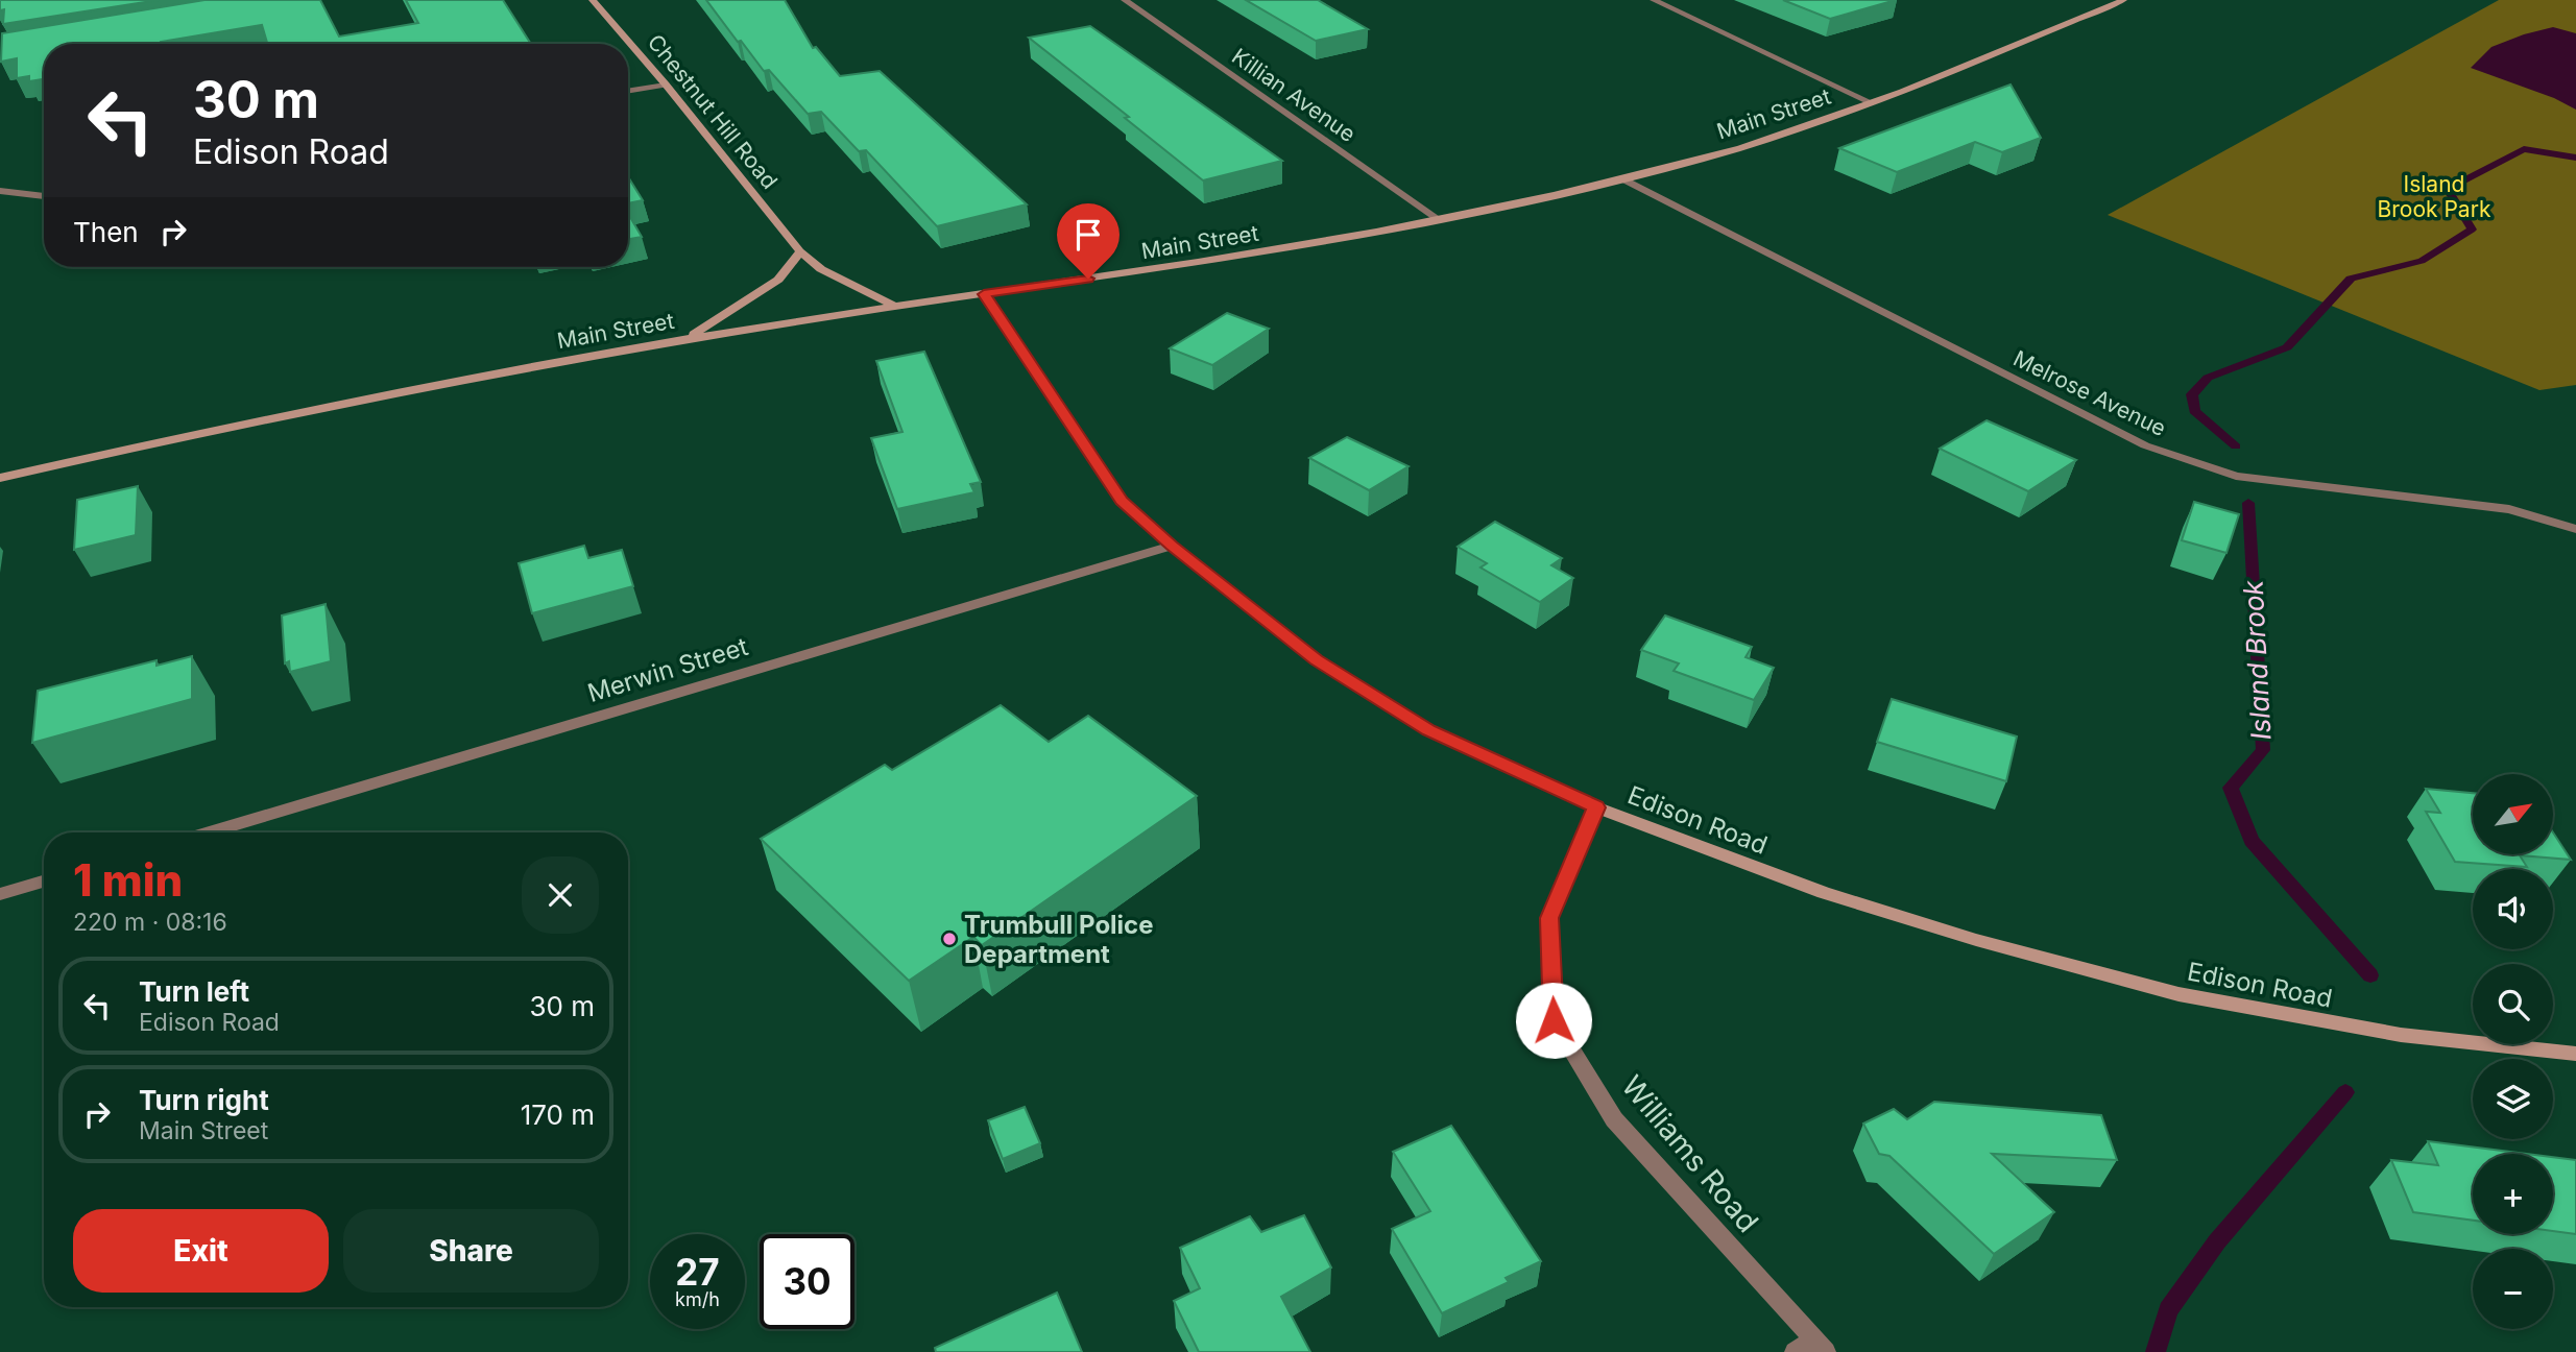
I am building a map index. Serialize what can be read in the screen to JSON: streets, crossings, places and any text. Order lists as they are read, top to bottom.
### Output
{
  "streets": {
    "street": [
      "Killian Avenue",
      "Chestnut Hill Road",
      "Main Street",
      "Melrose Avenue",
      "Merwin Street",
      "Edison Road",
      "Williams Road"
    ]
  },
  "crossings": [
    ["Killian Avenue", "Main Street"],
    ["Chestnut Hill Road", "Main Street"],
    ["Main Street", "Melrose Avenue"],
    ["Main Street", "Edison Road"],
    ["Merwin Street", "Edison Road"],
    ["Edison Road", "Williams Road"]
  ],
  "water": ["Island Brook"],
  "parks": ["Island Brook Park"],
  "places": ["Trumbull Police Department"],
  "north": "top right",
  "page": {
    "turn": ["30 m", "Edison Road"],
    "then": "Then",
    "map_buttons": ["+", "−"],
    "heading": ["1 min", "220 m · 08:16"],
    "list": [
      {
        "name": "Turn left",
        "note": "Edison Road",
        "value": "30 m"
      },
      {
        "name": "Turn right",
        "note": "Main Street",
        "value": "170 m"
      }
    ],
    "buttons": ["Exit", "Share"],
    "speed": "27 km/h",
    "limit": "30"
  }
}
